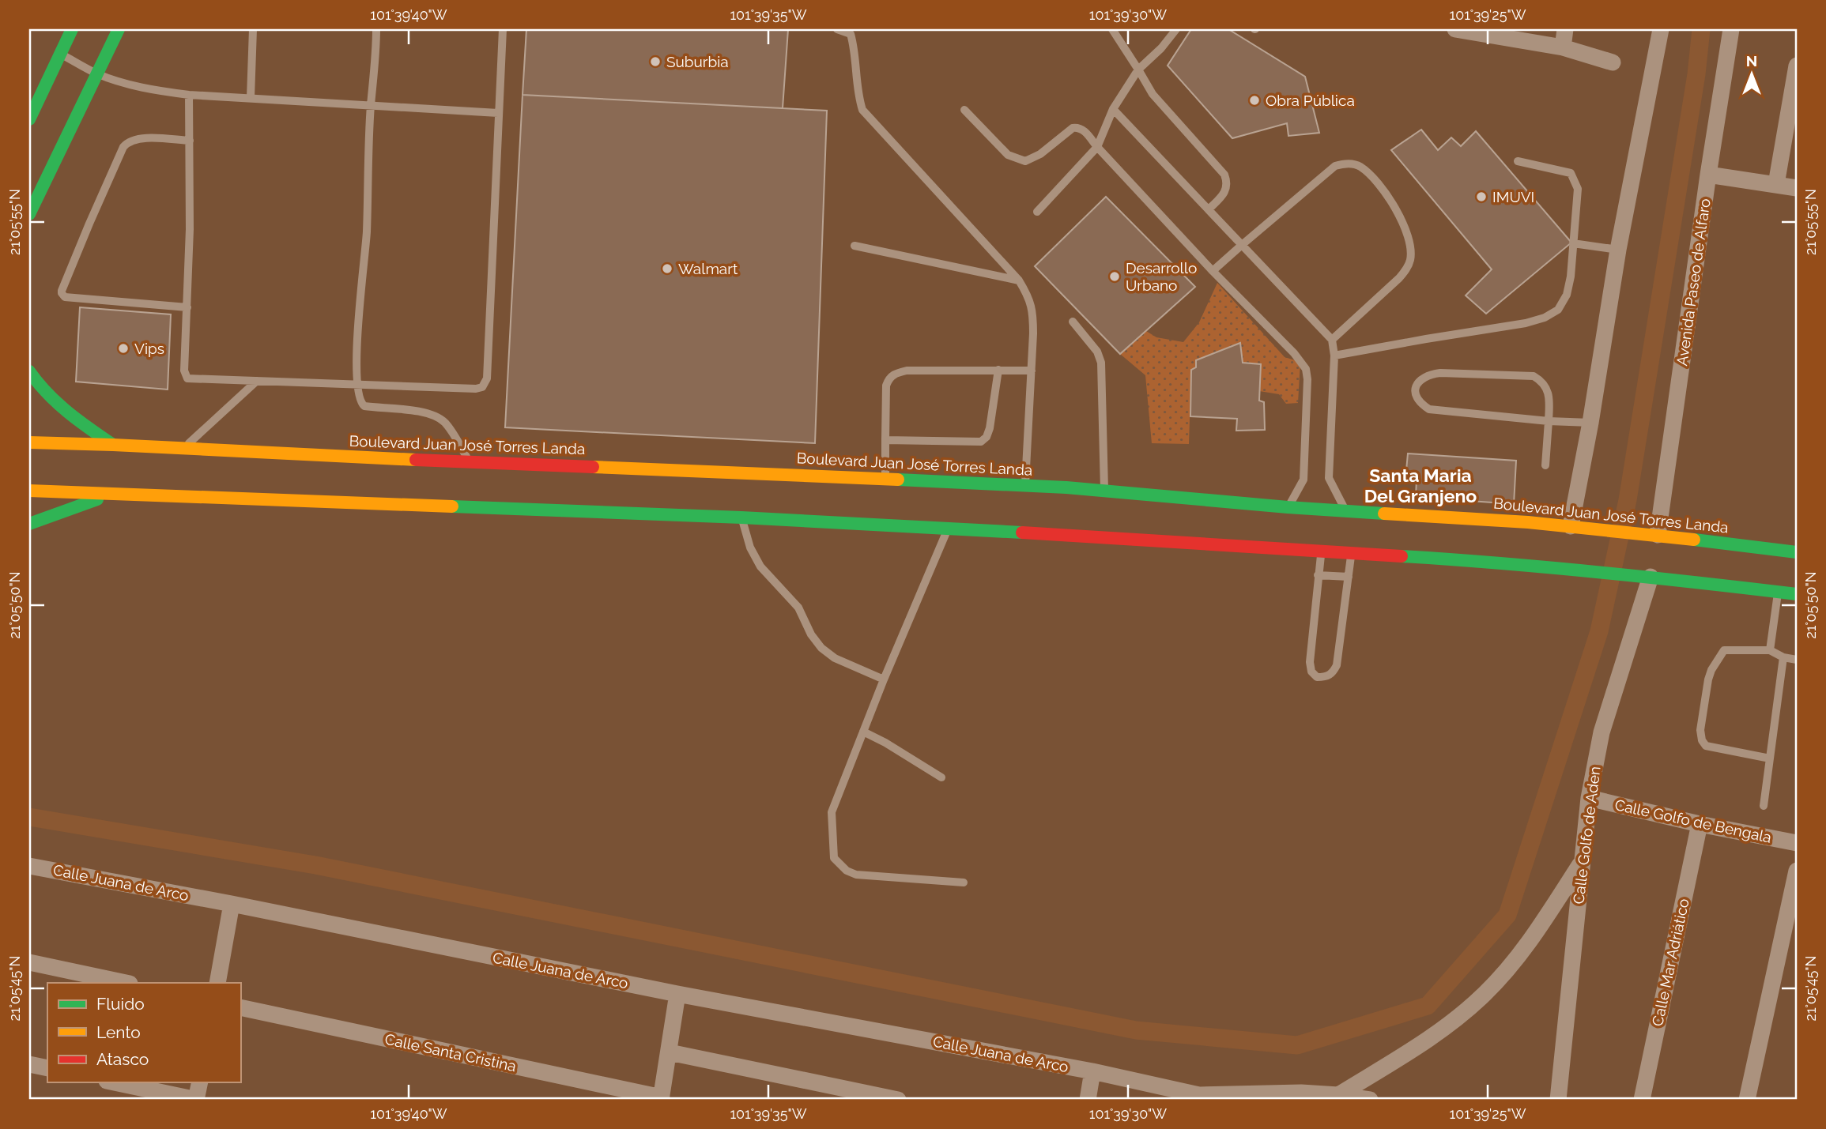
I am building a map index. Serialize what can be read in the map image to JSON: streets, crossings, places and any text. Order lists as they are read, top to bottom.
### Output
{
  "streets": {
    "main road": ["Boulevard Juan José Torres Landa"],
    "street": [
      "Avenida Paseo de Alfaro",
      "Calle Golfo de Bengala",
      "Calle Golfo de Aden",
      "Calle Juana de Arco",
      "Calle Mar Adriático",
      "Calle Santa Cristina"
    ]
  },
  "crossings": [
    ["Avenida Paseo de Alfaro", "Boulevard Juan José Torres Landa"],
    ["Calle Golfo de Bengala", "Calle Golfo de Aden"],
    ["Calle Golfo de Bengala", "Calle Mar Adriático"]
  ],
  "districts": ["Santa Maria Del Granjeno"],
  "places": [
    "Suburbia",
    "Obra Pública",
    "IMUVI",
    "Walmart",
    "Desarrollo Urbano",
    "Vips"
  ],
  "legend": ["Fluido", "Lento", "Atasco"],
  "north": "top",
  "coordinates": [
    "101°39'40\"W",
    "101°39'35\"W",
    "101°39'30\"W",
    "101°39'25\"W",
    "21°05'55\"N",
    "21°05'50\"N",
    "21°05'45\"N"
  ]
}
